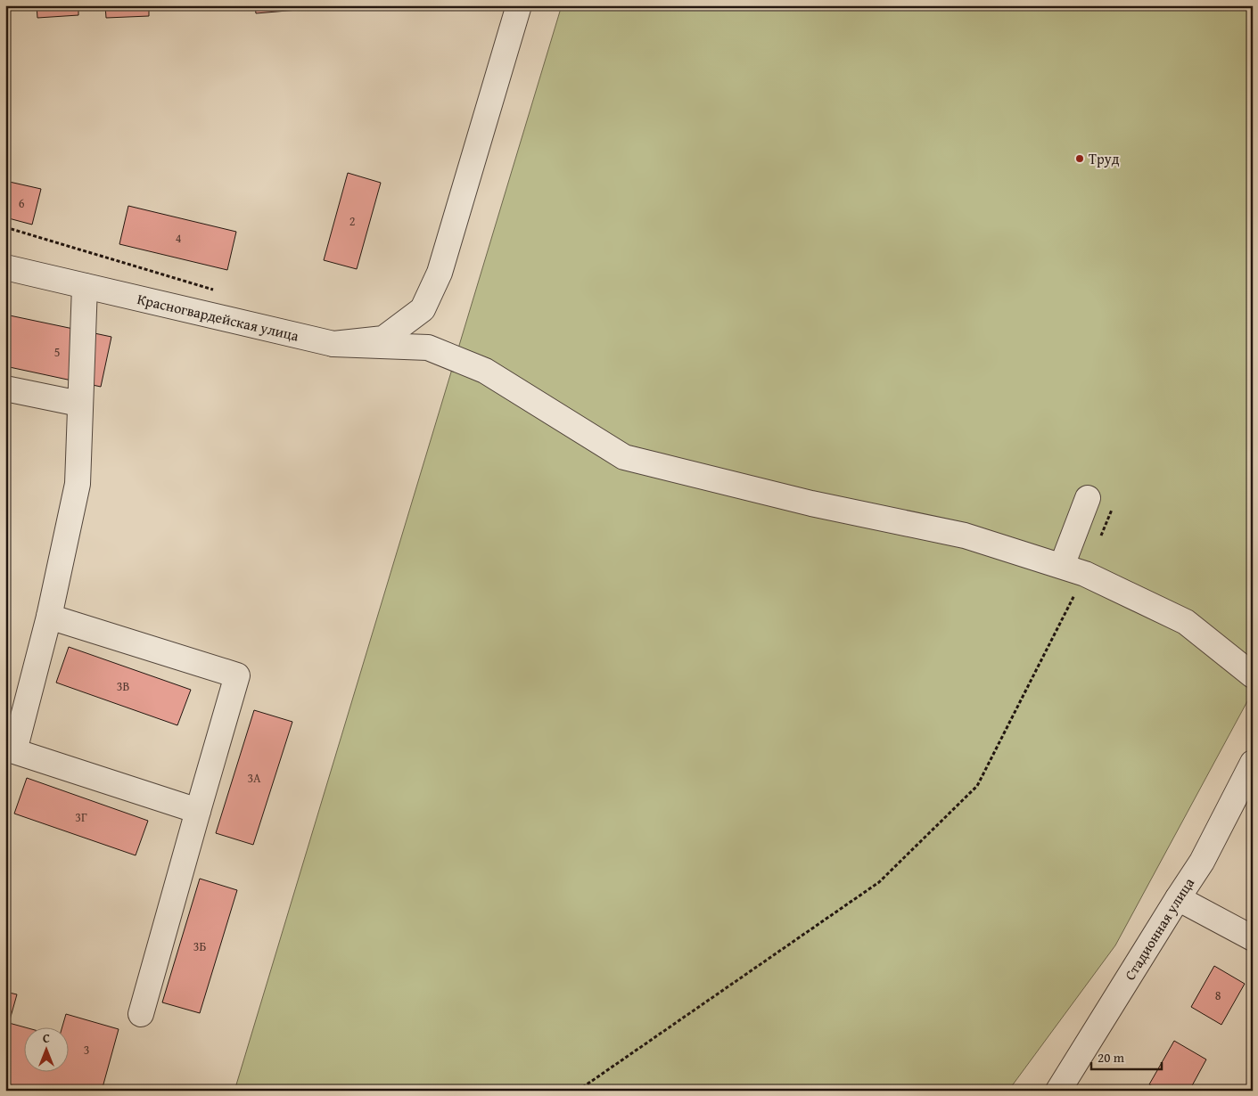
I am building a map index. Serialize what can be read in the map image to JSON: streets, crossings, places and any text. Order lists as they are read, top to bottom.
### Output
{
  "streets": {
    "street": ["Красногвардейская улица", "Стадионная улица"]
  },
  "places": ["Труд"],
  "house_numbers": [
    "6",
    "2",
    "4",
    "5",
    "3В",
    "3А",
    "3Г",
    "3Б",
    "8",
    "3"
  ],
  "scale_bar": "20 m",
  "north": "top"
}
